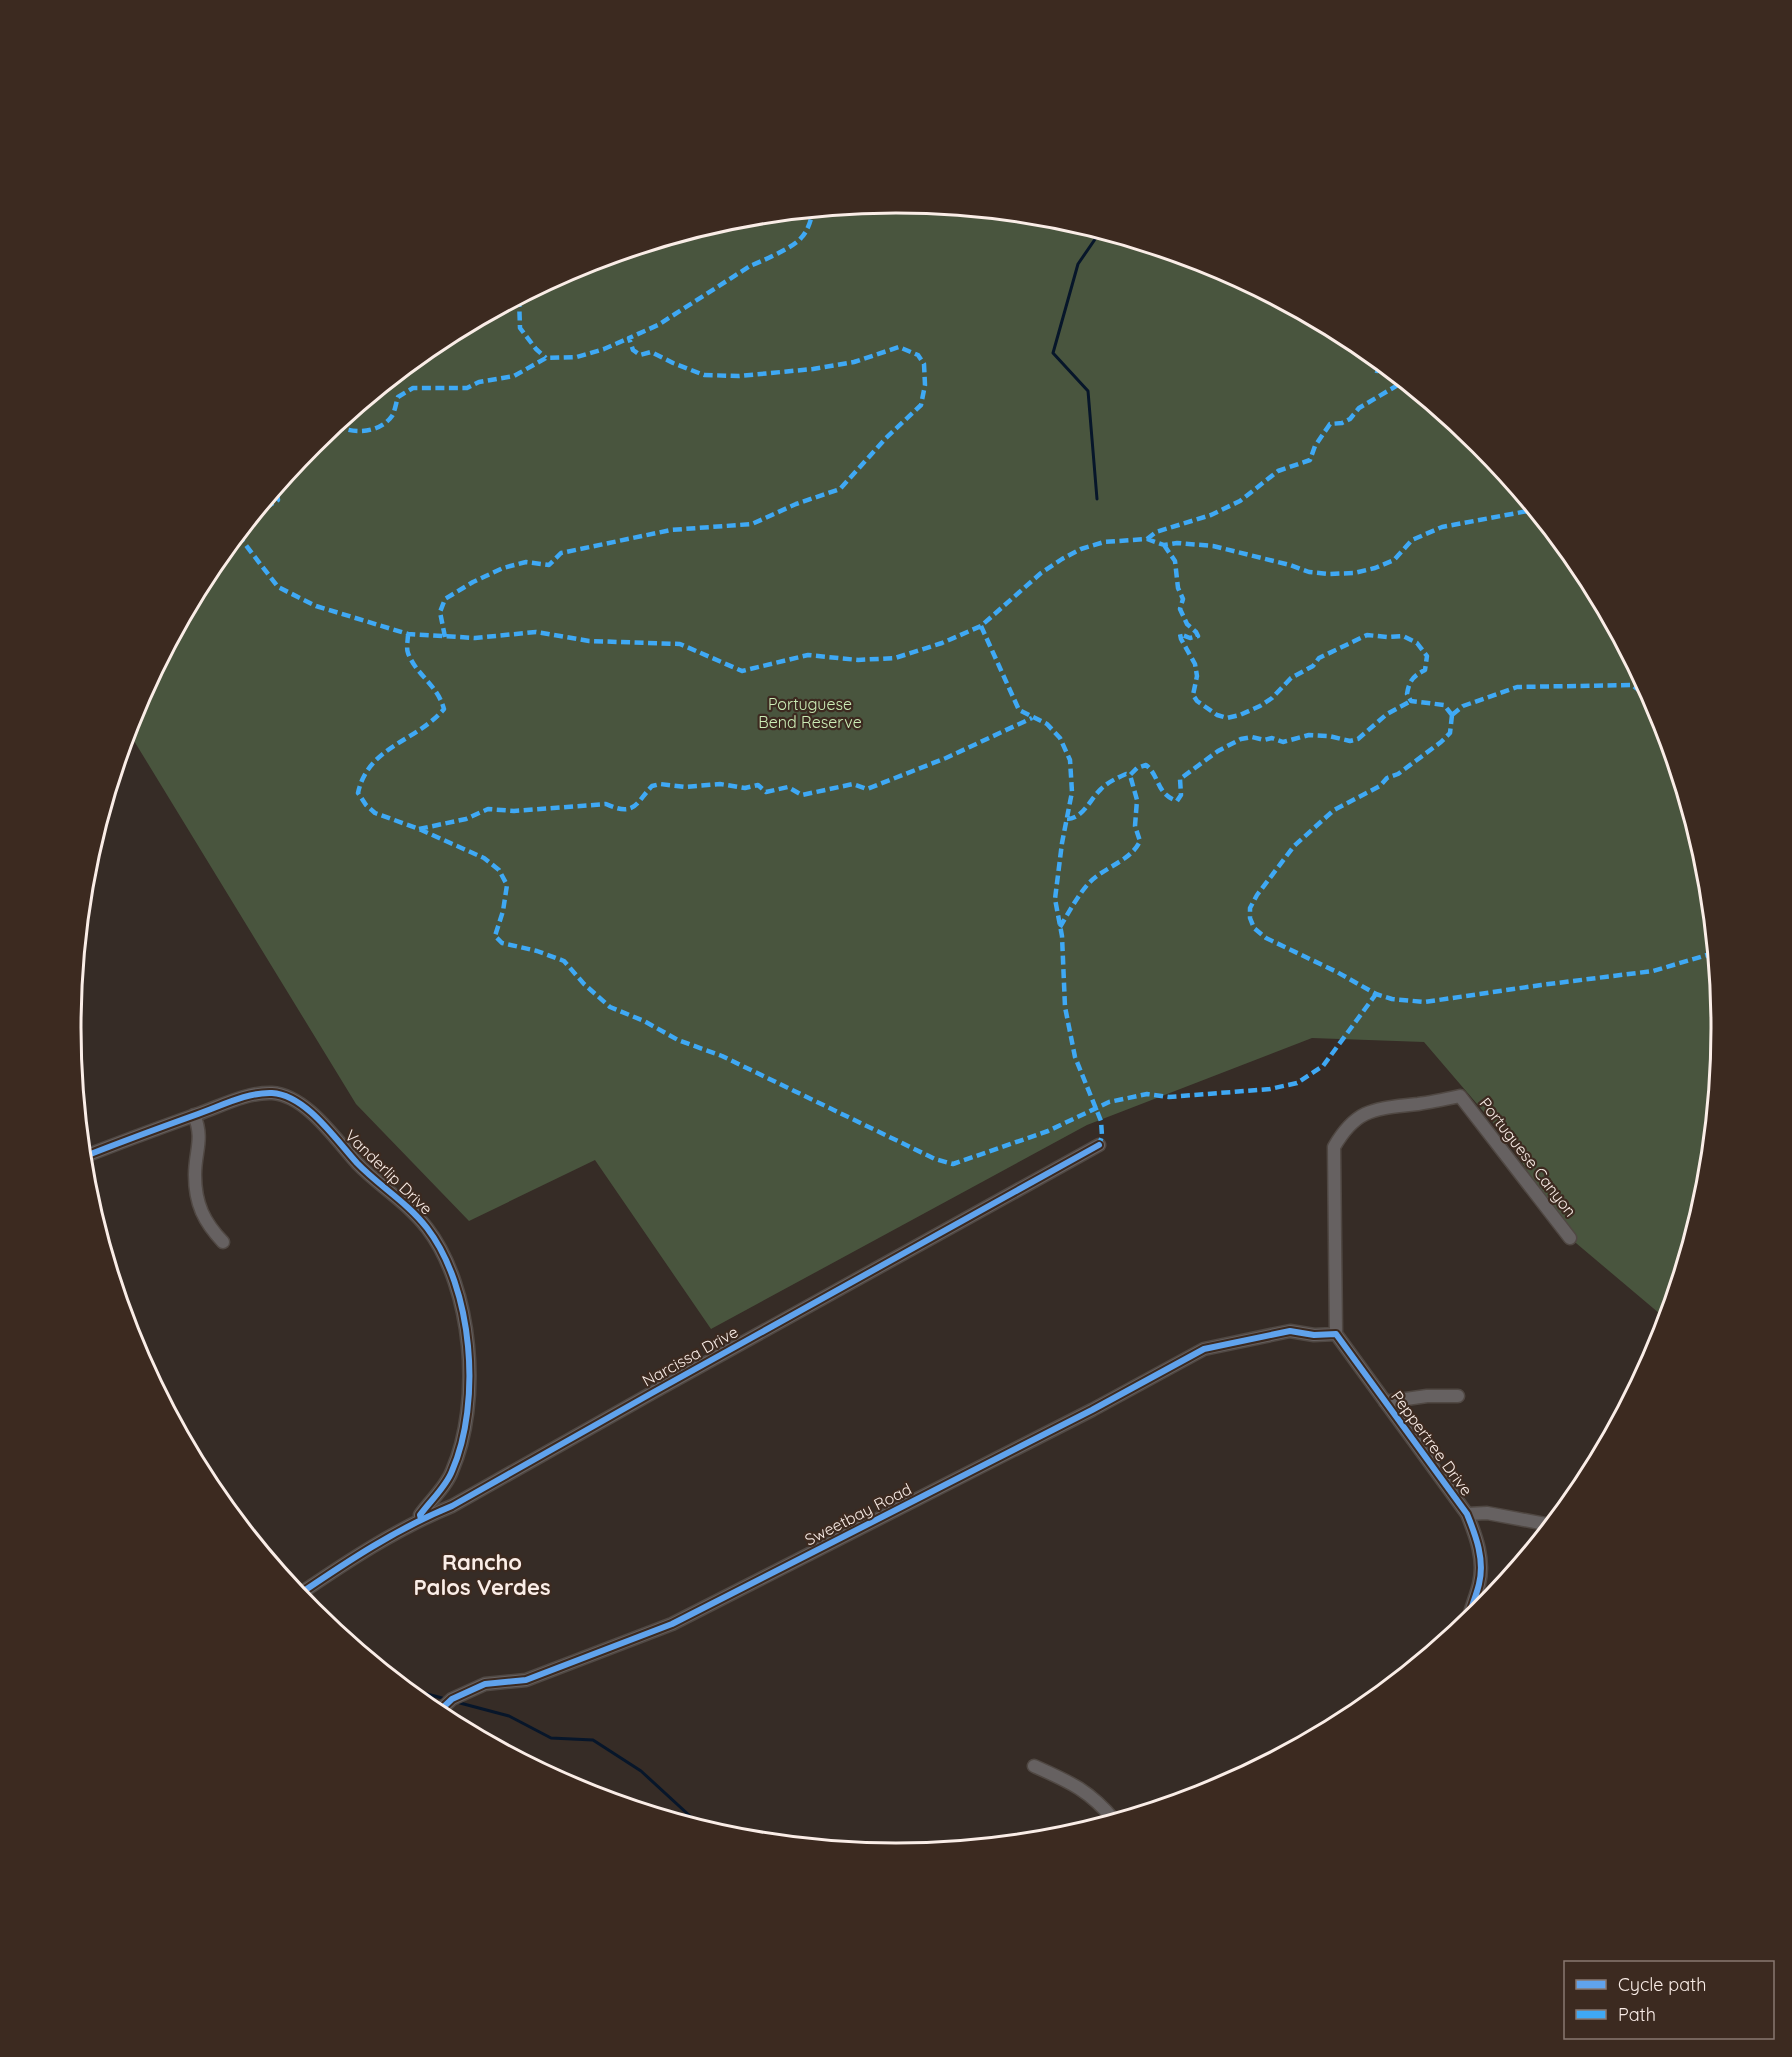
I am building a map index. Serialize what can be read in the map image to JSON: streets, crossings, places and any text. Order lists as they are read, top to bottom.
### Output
{
  "streets": {
    "street": [
      "Portuguese Canyon",
      "Vanderlip Drive",
      "Narcissa Drive",
      "Peppertree Drive",
      "Sweetbay Road"
    ]
  },
  "crossings": [
    ["Portuguese Canyon", "Peppertree Drive"],
    ["Portuguese Canyon", "Sweetbay Road"],
    ["Vanderlip Drive", "Narcissa Drive"],
    ["Peppertree Drive", "Sweetbay Road"]
  ],
  "districts": ["Rancho Palos Verdes"],
  "parks": ["Portuguese Bend Reserve"],
  "legend": ["Cycle path", "Path"]
}
